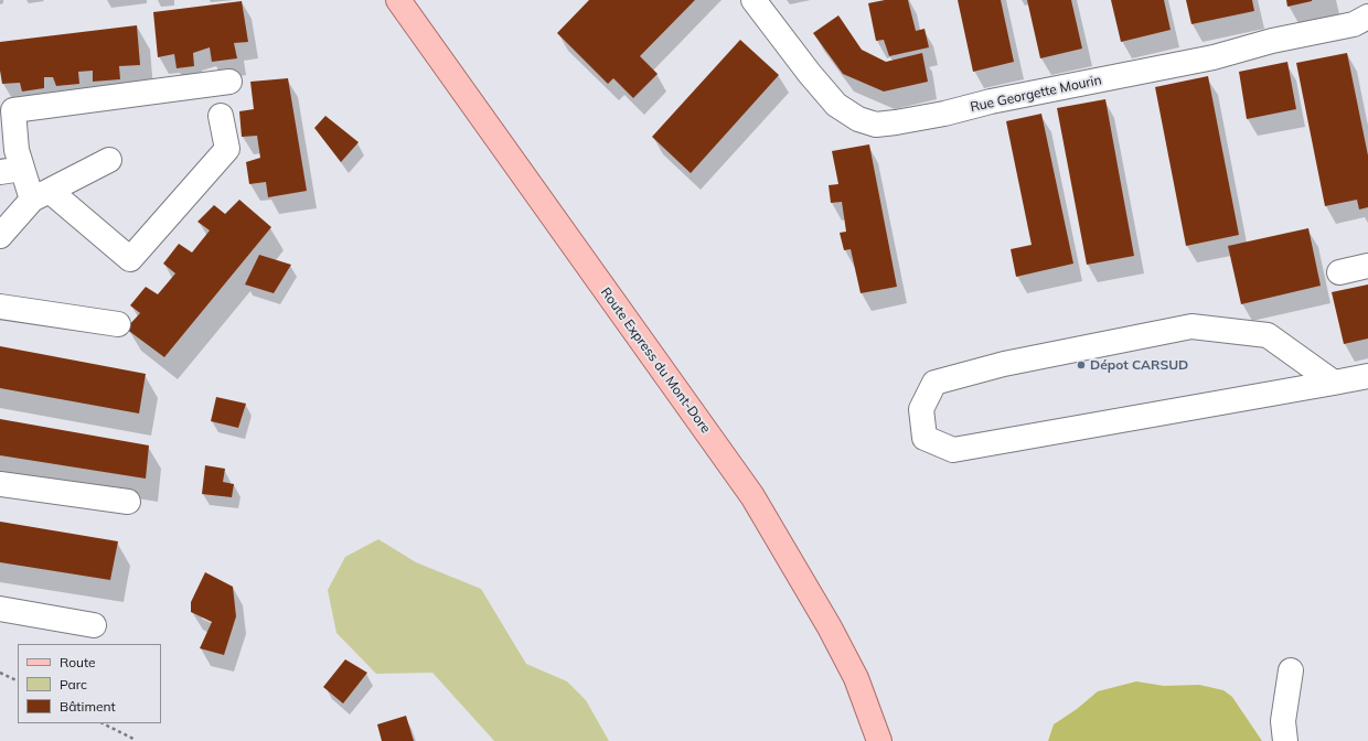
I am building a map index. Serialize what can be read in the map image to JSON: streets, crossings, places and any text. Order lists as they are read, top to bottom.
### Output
{
  "streets": {
    "main road": ["Route Express du Mont-Dore"],
    "street": ["Rue Georgette Mourin"]
  },
  "places": ["Dépot CARSUD"],
  "legend": ["Route", "Parc", "Bâtiment"]
}
